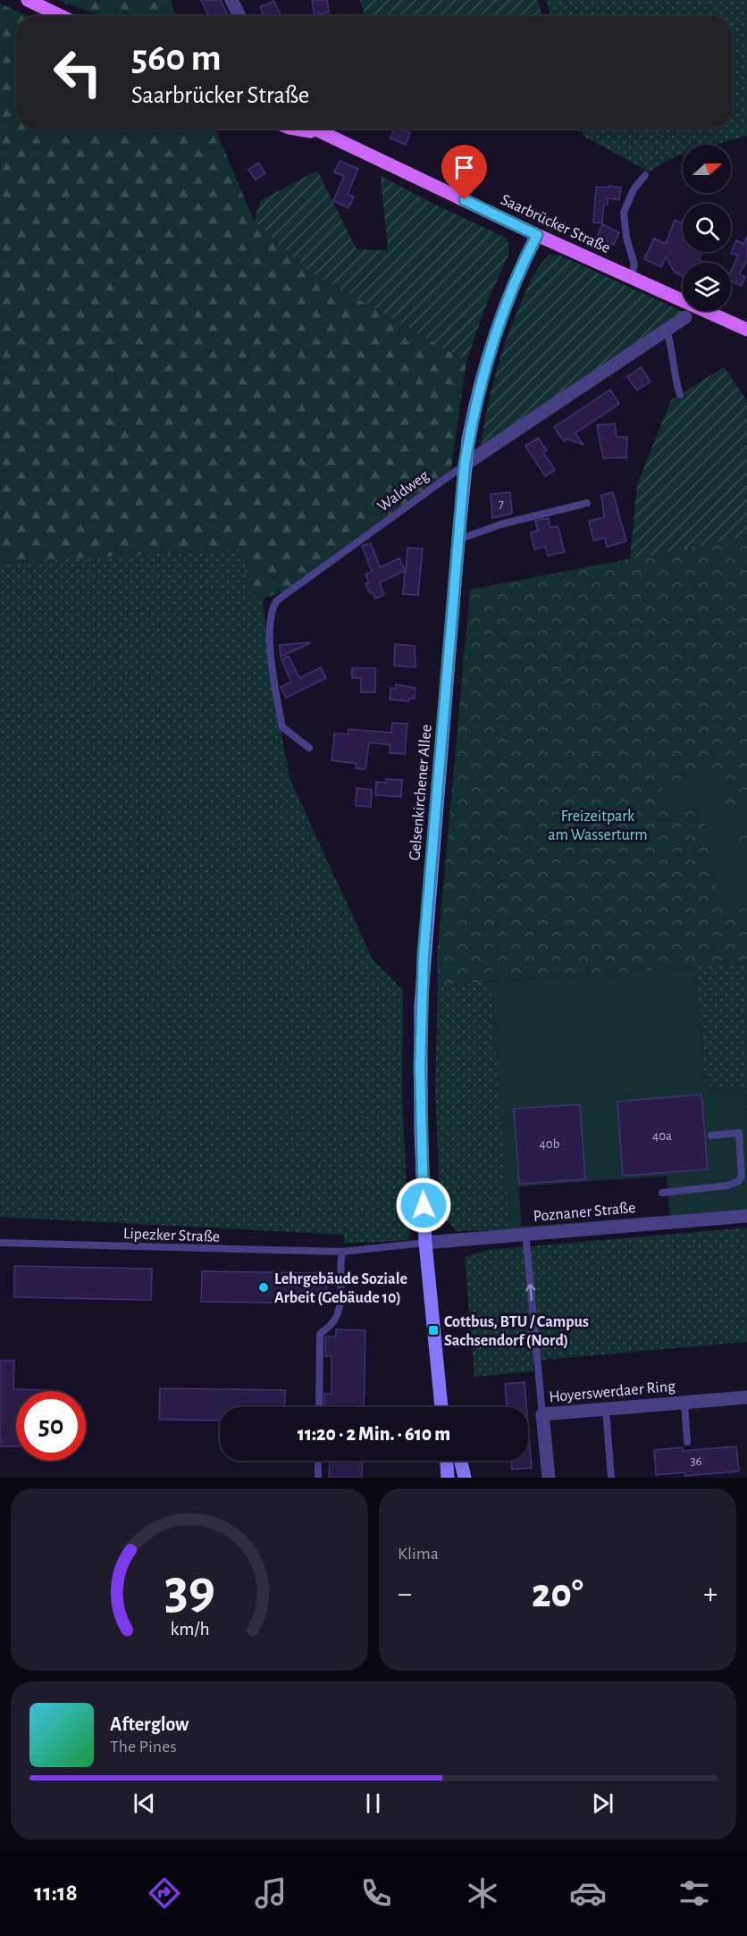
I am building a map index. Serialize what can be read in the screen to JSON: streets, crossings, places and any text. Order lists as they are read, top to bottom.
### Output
{
  "streets": {
    "main road": ["Saarbrücker Straße", "Gelsenkirchener Allee"],
    "street": ["Waldweg", "Poznaner Straße", "Hoyerswerdaer Ring"],
    "lane": ["Lipezker Straße"]
  },
  "crossings": [
    ["Saarbrücker Straße", "Gelsenkirchener Allee"],
    ["Waldweg", "Gelsenkirchener Allee"],
    ["Gelsenkirchener Allee", "Poznaner Straße"],
    ["Gelsenkirchener Allee", "Lipezker Straße"],
    ["Poznaner Straße", "Lipezker Straße"]
  ],
  "parks": ["Freizeitpark am Wasserturm"],
  "places": {
    "other": ["Lehrgebäude Soziale Arbeit (Gebäude 10)"],
    "transit": ["Cottbus, BTU / Campus Sachsendorf (Nord)"]
  },
  "house_numbers": [
    "7",
    "40a",
    "40b",
    "36"
  ],
  "north": "right",
  "page": {
    "turn": ["560 m", "Saarbrücker Straße"],
    "limit": "50",
    "trip": "11:20 · 2 Min. · 610 m",
    "tile": "Klima",
    "heat": ["−", "20°", "+"],
    "song": ["Afterglow", "The Pines"],
    "tabs": "11:18",
    "gauge": ["39", "km/h"]
  }
}
